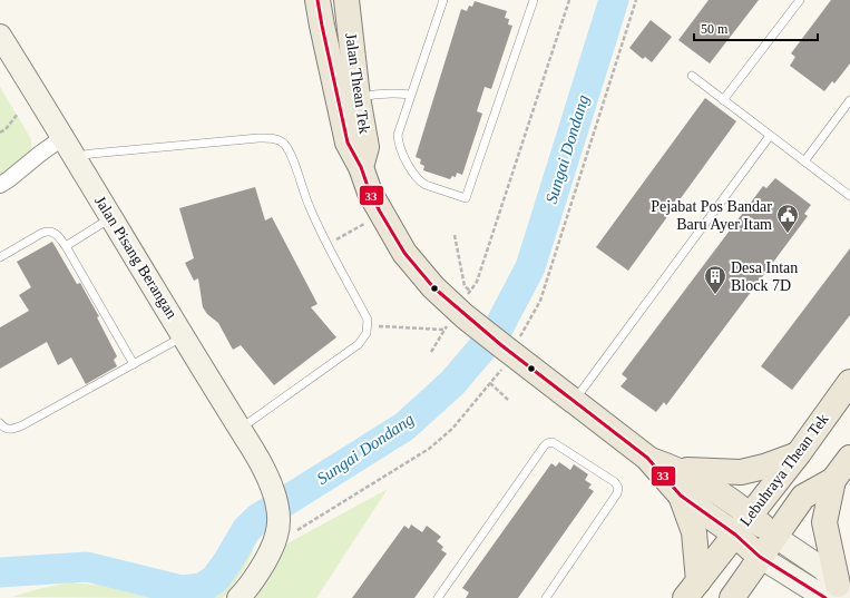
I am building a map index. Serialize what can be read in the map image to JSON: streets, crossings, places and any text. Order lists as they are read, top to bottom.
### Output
{
  "streets": {
    "main road": ["Jalan Thean Tek", "Lebuhraya Thean Tek"],
    "street": ["Jalan Pisang Berangan"]
  },
  "crossings": [
    ["Jalan Thean Tek", "Lebuhraya Thean Tek"]
  ],
  "water": ["Sungai Dondang"],
  "places": {
    "public building": ["Pejabat Pos Bandar Baru Ayer Itam"],
    "building": ["Desa Intan Block 7D"]
  },
  "lines": ["transit line 33"],
  "scale_bar": "50 m"
}
